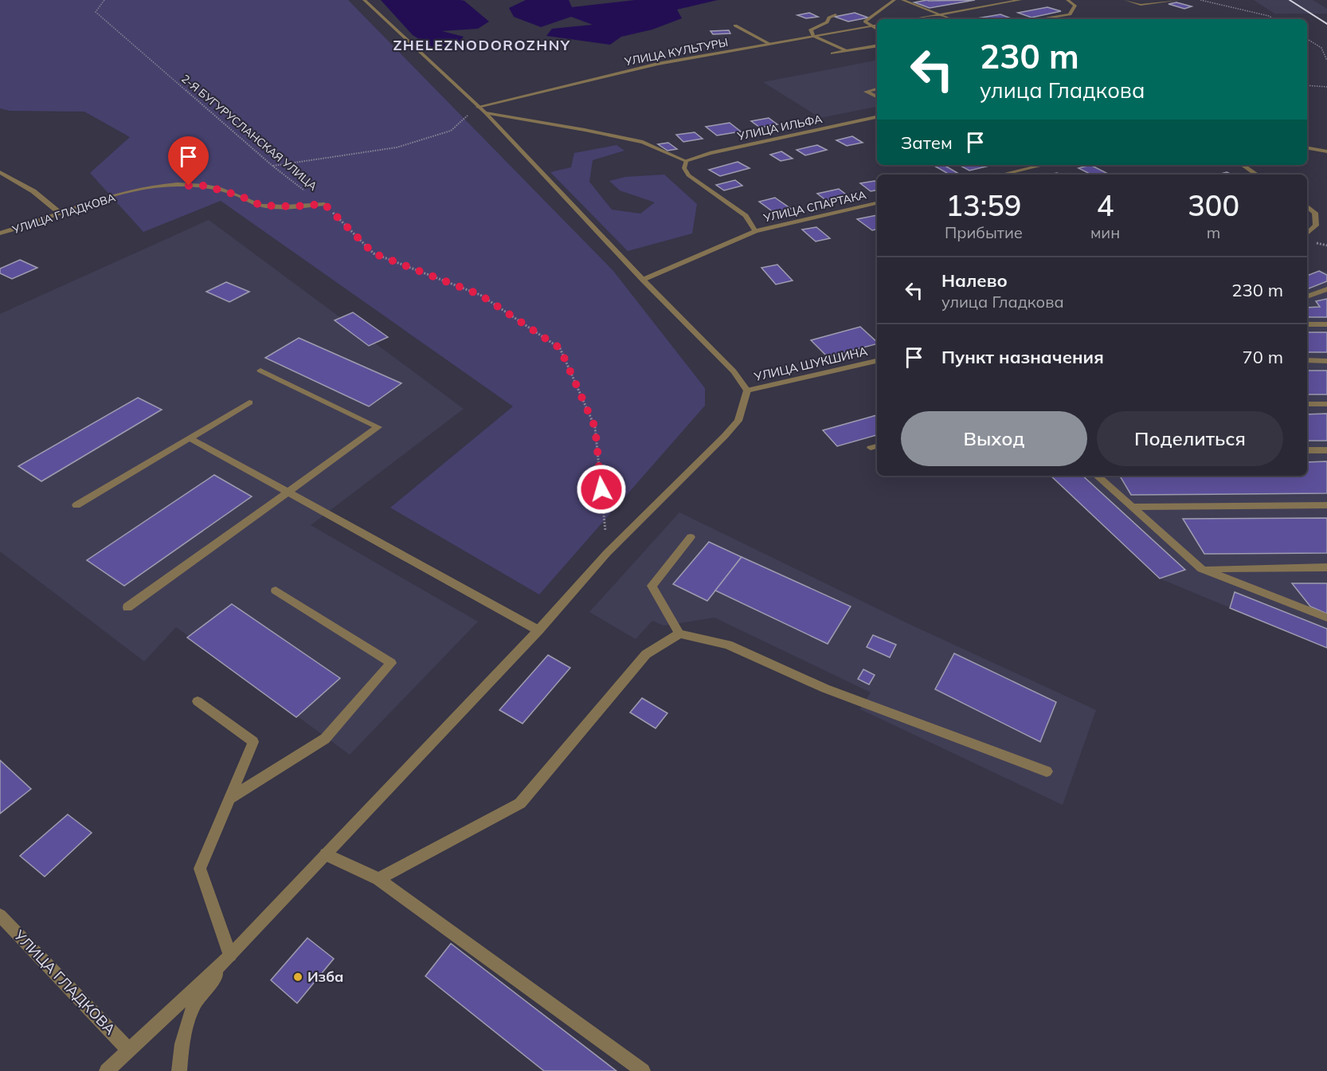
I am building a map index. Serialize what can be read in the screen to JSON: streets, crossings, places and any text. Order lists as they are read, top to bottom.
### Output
{
  "streets": {
    "street": [
      "УЛИЦА КУЛЬТУРЫ",
      "УЛИЦА ИЛЬФА",
      "УЛИЦА СПАРТАКА",
      "УЛИЦА ГЛАДКОВА",
      "УЛИЦА ШУКШИНА"
    ],
    "path": ["2-Я БУГУРУСЛАНСКАЯ УЛИЦА"]
  },
  "crossings": [
    ["2-Я БУГУРУСЛАНСКАЯ УЛИЦА", "УЛИЦА ГЛАДКОВА"]
  ],
  "districts": ["ZHELEZNODOROZHNY"],
  "places": ["Изба"],
  "page": {
    "turn": ["230 m", "улица Гладкова"],
    "then": "Затем",
    "eta": [
      "13:59",
      "Прибытие",
      "4",
      "мин",
      "300",
      "m"
    ],
    "list": [
      {
        "name": "Налево",
        "note": "улица Гладкова",
        "value": "230 m"
      },
      {
        "name": "Пункт назначения",
        "value": "70 m"
      }
    ],
    "buttons": ["Выход", "Поделиться"]
  }
}
